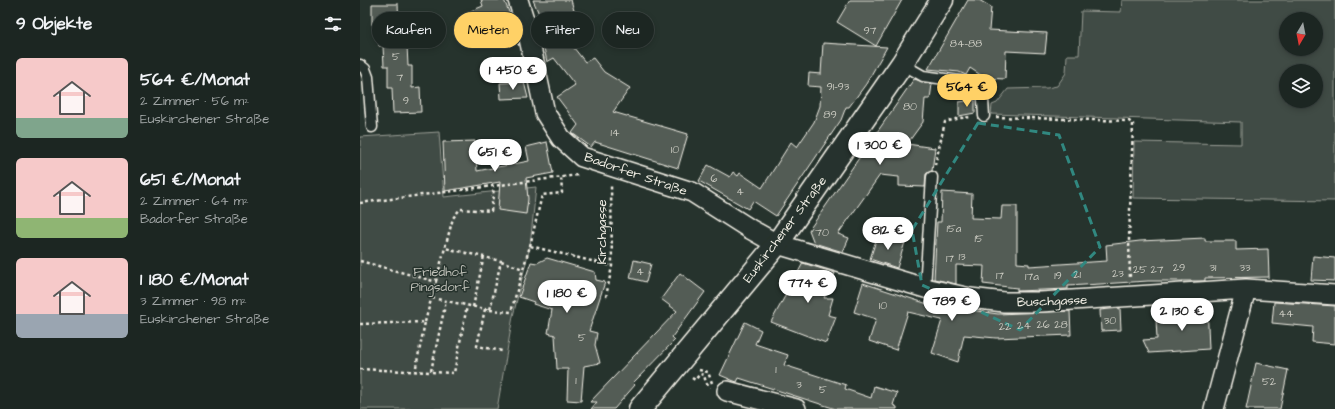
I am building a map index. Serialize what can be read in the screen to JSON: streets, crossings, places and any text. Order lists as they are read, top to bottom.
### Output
{
  "streets": {
    "main road": ["Euskirchener Straße"],
    "street": ["Badorfer Straße", "Buschgasse"],
    "path": ["Kirchgasse"]
  },
  "crossings": [
    ["Badorfer Straße", "Euskirchener Straße"],
    ["Badorfer Straße", "Kirchgasse"],
    ["Badorfer Straße", "Buschgasse"],
    ["Euskirchener Straße", "Buschgasse"]
  ],
  "parks": ["Friedhof Pingsdorf"],
  "house_numbers": [
    "97",
    "84-88",
    "5",
    "7",
    "91-93",
    "9",
    "80",
    "89",
    "14",
    "10",
    "6",
    "4",
    "15a",
    "70",
    "15",
    "13",
    "17",
    "29",
    "31",
    "33",
    "25",
    "27",
    "4",
    "23",
    "21",
    "17",
    "19",
    "17a",
    "10",
    "44",
    "30",
    "26",
    "28",
    "24",
    "22",
    "5",
    "1",
    "1",
    "52",
    "3",
    "5"
  ],
  "north": "bottom",
  "page": {
    "heading": "9 Objekte",
    "chip": [
      "Kaufen",
      "Mieten",
      "Filter",
      "Neu"
    ],
    "list": [
      {
        "name": "564 €/Monat",
        "note": "2 Zimmer · 56 m² · Euskirchener Straße"
      },
      {
        "name": "651 €/Monat",
        "note": "2 Zimmer · 64 m² · Badorfer Straße"
      },
      {
        "name": "1 180 €/Monat",
        "note": "3 Zimmer · 98 m² · Euskirchener Straße"
      }
    ],
    "price": [
      "1 450 €",
      "564 €",
      "1 300 €",
      "651 €",
      "812 €",
      "774 €",
      "1 180 €",
      "789 €",
      "2 130 €"
    ]
  }
}
